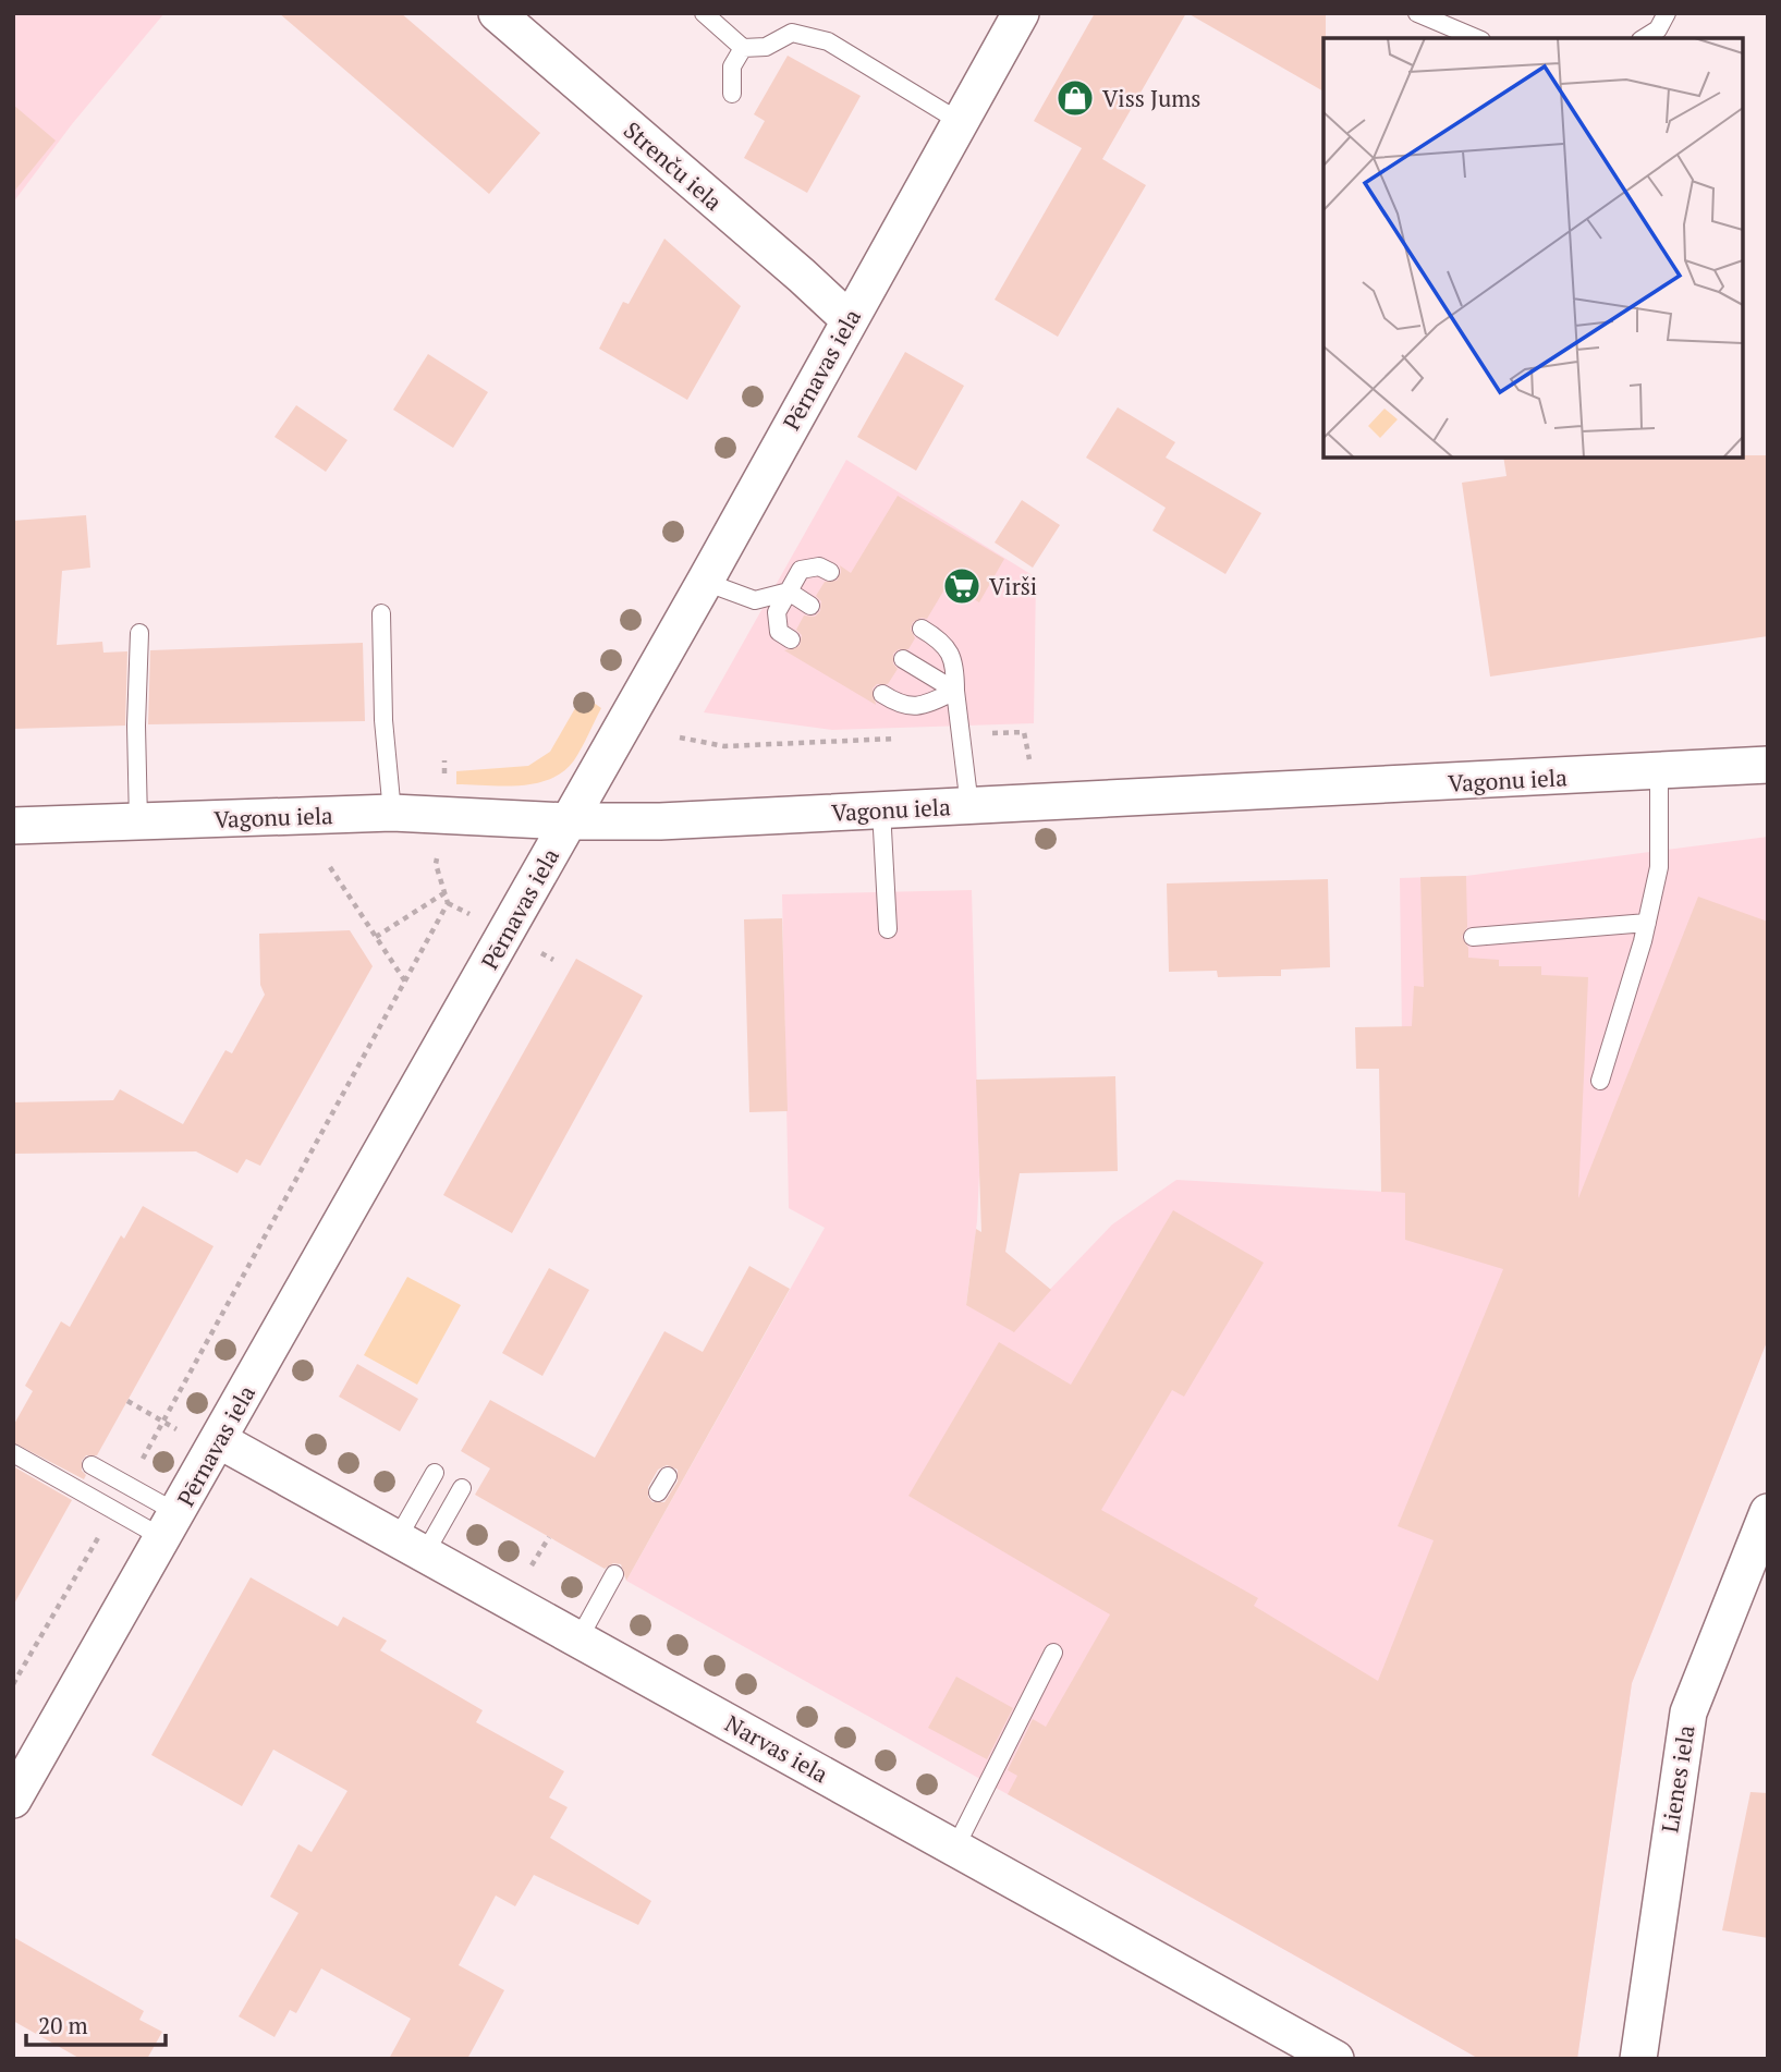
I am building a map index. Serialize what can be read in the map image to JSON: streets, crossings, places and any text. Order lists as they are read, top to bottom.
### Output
{
  "streets": {
    "street": [
      "Strenču iela",
      "Pērnavas iela",
      "Vagonu iela",
      "Narvas iela",
      "Lienes iela"
    ]
  },
  "crossings": [
    ["Strenču iela", "Pērnavas iela"],
    ["Pērnavas iela", "Vagonu iela"],
    ["Pērnavas iela", "Narvas iela"]
  ],
  "places": {
    "shop": ["Viss Jums"],
    "supermarket": ["Virši"]
  },
  "scale_bar": "20 m"
}
